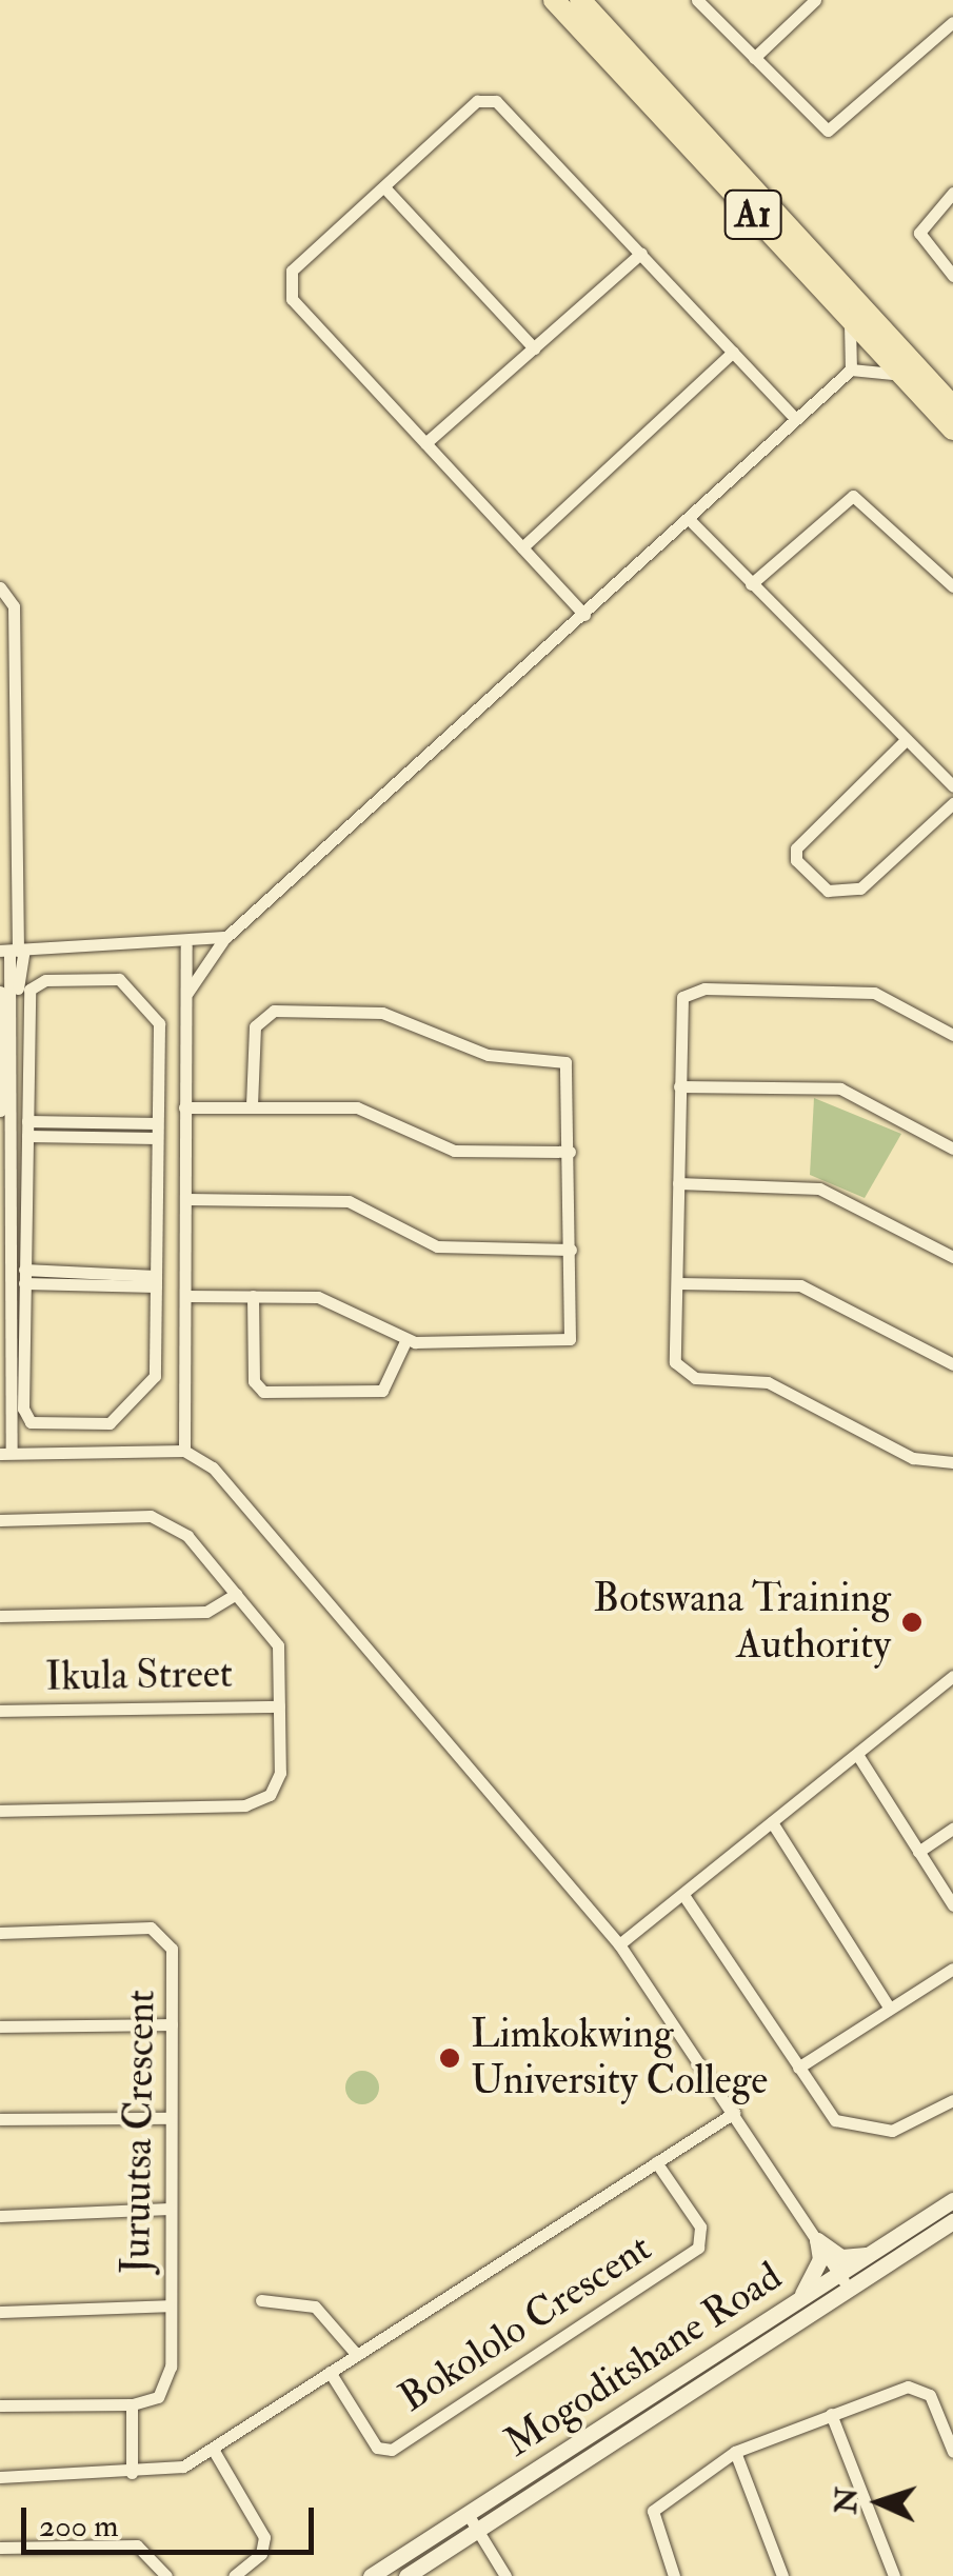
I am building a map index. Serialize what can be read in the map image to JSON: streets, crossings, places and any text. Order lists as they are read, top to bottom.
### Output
{
  "streets": {
    "highway": ["A1"],
    "main road": ["Mogoditshane Road"],
    "street": ["Ikula Street", "Juruutsa Crescent", "Bokololo Crescent"]
  },
  "places": ["Botswana Training Authority", "Limkokwing University College"],
  "scale_bar": "200 m",
  "north": "left"
}
